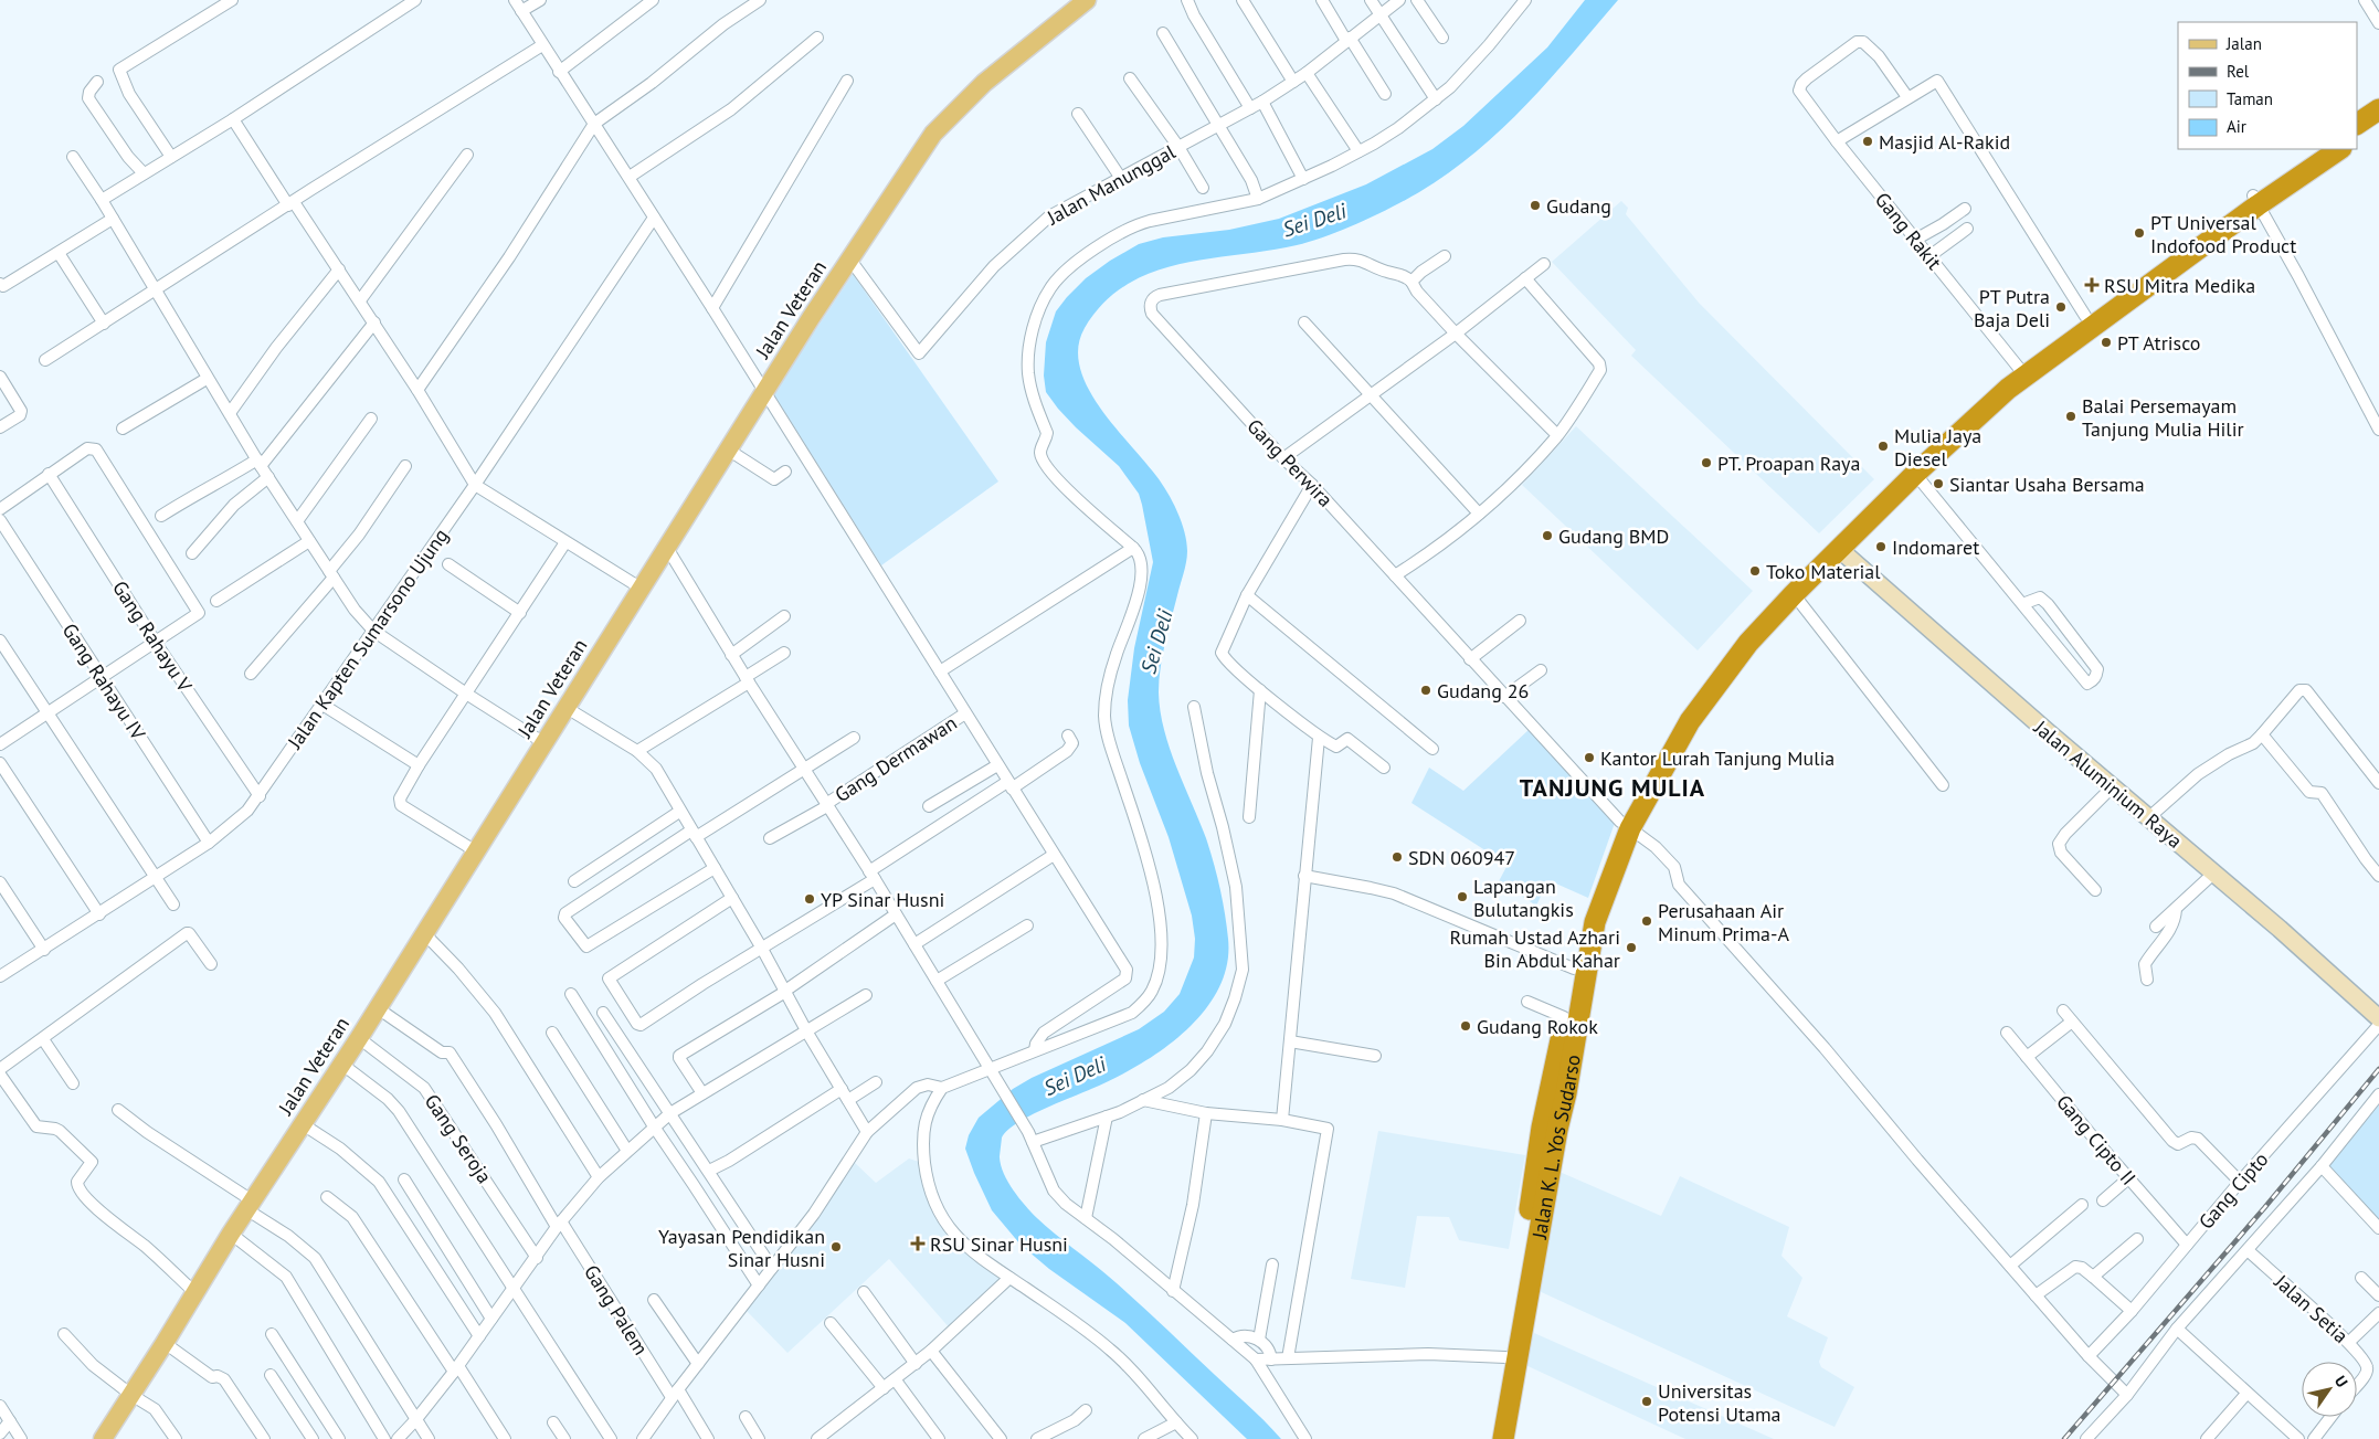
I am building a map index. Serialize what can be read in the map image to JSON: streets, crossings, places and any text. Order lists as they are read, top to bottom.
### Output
{
  "streets": {
    "highway": ["Jalan K. L. Yos Sudarso"],
    "main road": ["Jalan Veteran", "Jalan Aluminium Raya"],
    "street": [
      "Jalan Manunggal",
      "Gang Rakit",
      "Gang Perwira",
      "Gang Rahayu V",
      "Jalan Kapten Sumarsono Ujung",
      "Gang Rahayu IV",
      "Gang Dermawan",
      "Gang Seroja",
      "Gang Cipto II",
      "Gang Cipto",
      "Jalan Setia",
      "Gang Palem"
    ]
  },
  "crossings": [
    ["Jalan Manunggal", "Jalan Veteran"],
    ["Gang Rakit", "Jalan K. L. Yos Sudarso"],
    ["Jalan Veteran", "Gang Seroja"],
    ["Jalan Veteran", "Gang Palem"],
    ["Gang Perwira", "Jalan K. L. Yos Sudarso"],
    ["Gang Perwira", "Gang Cipto"],
    ["Gang Rahayu V", "Jalan Kapten Sumarsono Ujung"],
    ["Jalan Kapten Sumarsono Ujung", "Gang Rahayu IV"],
    ["Jalan Aluminium Raya", "Jalan K. L. Yos Sudarso"],
    ["Gang Cipto II", "Gang Cipto"]
  ],
  "districts": ["TANJUNG MULIA"],
  "water": ["Sei Deli"],
  "places": {
    "other": [
      "Masjid Al-Rakid",
      "Gudang",
      "PT Universal Indofood Product",
      "PT Putra Baja Deli",
      "PT Atrisco",
      "Balai Persemayam Tanjung Mulia Hilir",
      "Mulia Jaya Diesel",
      "PT. Proapan Raya",
      "Siantar Usaha Bersama",
      "Gudang BMD",
      "Indomaret",
      "Toko Material",
      "Gudang 26",
      "Kantor Lurah Tanjung Mulia",
      "SDN 060947",
      "Lapangan Bulutangkis",
      "YP Sinar Husni",
      "Perusahaan Air Minum Prima-A",
      "Rumah Ustad Azhari Bin Abdul Kahar",
      "Gudang Rokok",
      "Yayasan Pendidikan Sinar Husni",
      "Universitas Potensi Utama"
    ],
    "health": ["RSU Mitra Medika", "RSU Sinar Husni"]
  },
  "legend": [
    "Jalan",
    "Rel",
    "Taman",
    "Air"
  ],
  "north": "top right"
}
